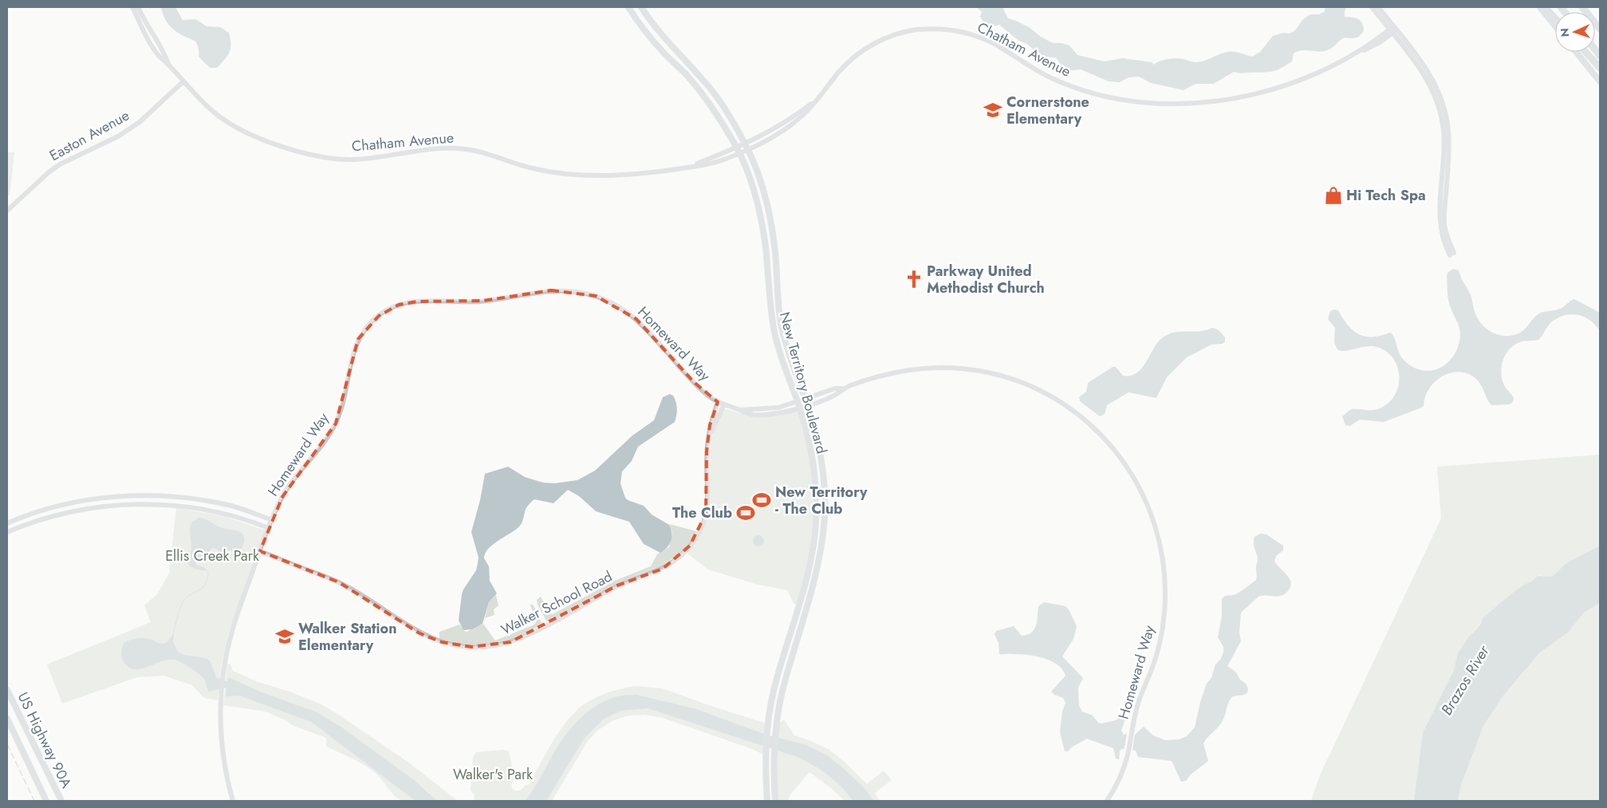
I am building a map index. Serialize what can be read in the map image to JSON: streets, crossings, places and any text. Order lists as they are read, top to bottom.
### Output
{
  "streets": {
    "main road": ["New Territory Boulevard", "US Highway 90A"],
    "street": [
      "Chatham Avenue",
      "Easton Avenue",
      "Homeward Way",
      "Walker School Road"
    ]
  },
  "crossings": [
    ["Chatham Avenue", "Easton Avenue"],
    ["Chatham Avenue", "New Territory Boulevard"],
    ["Homeward Way", "New Territory Boulevard"],
    ["Homeward Way", "Walker School Road"]
  ],
  "water": ["Brazos River"],
  "parks": ["Ellis Creek Park", "Walker's Park"],
  "places": {
    "school or university": ["Cornerstone Elementary", "Walker Station Elementary"],
    "shop": ["Hi Tech Spa"],
    "church": ["Parkway United Methodist Church"],
    "sports": ["New Territory - The Club", "The Club"]
  },
  "north": "left"
}
